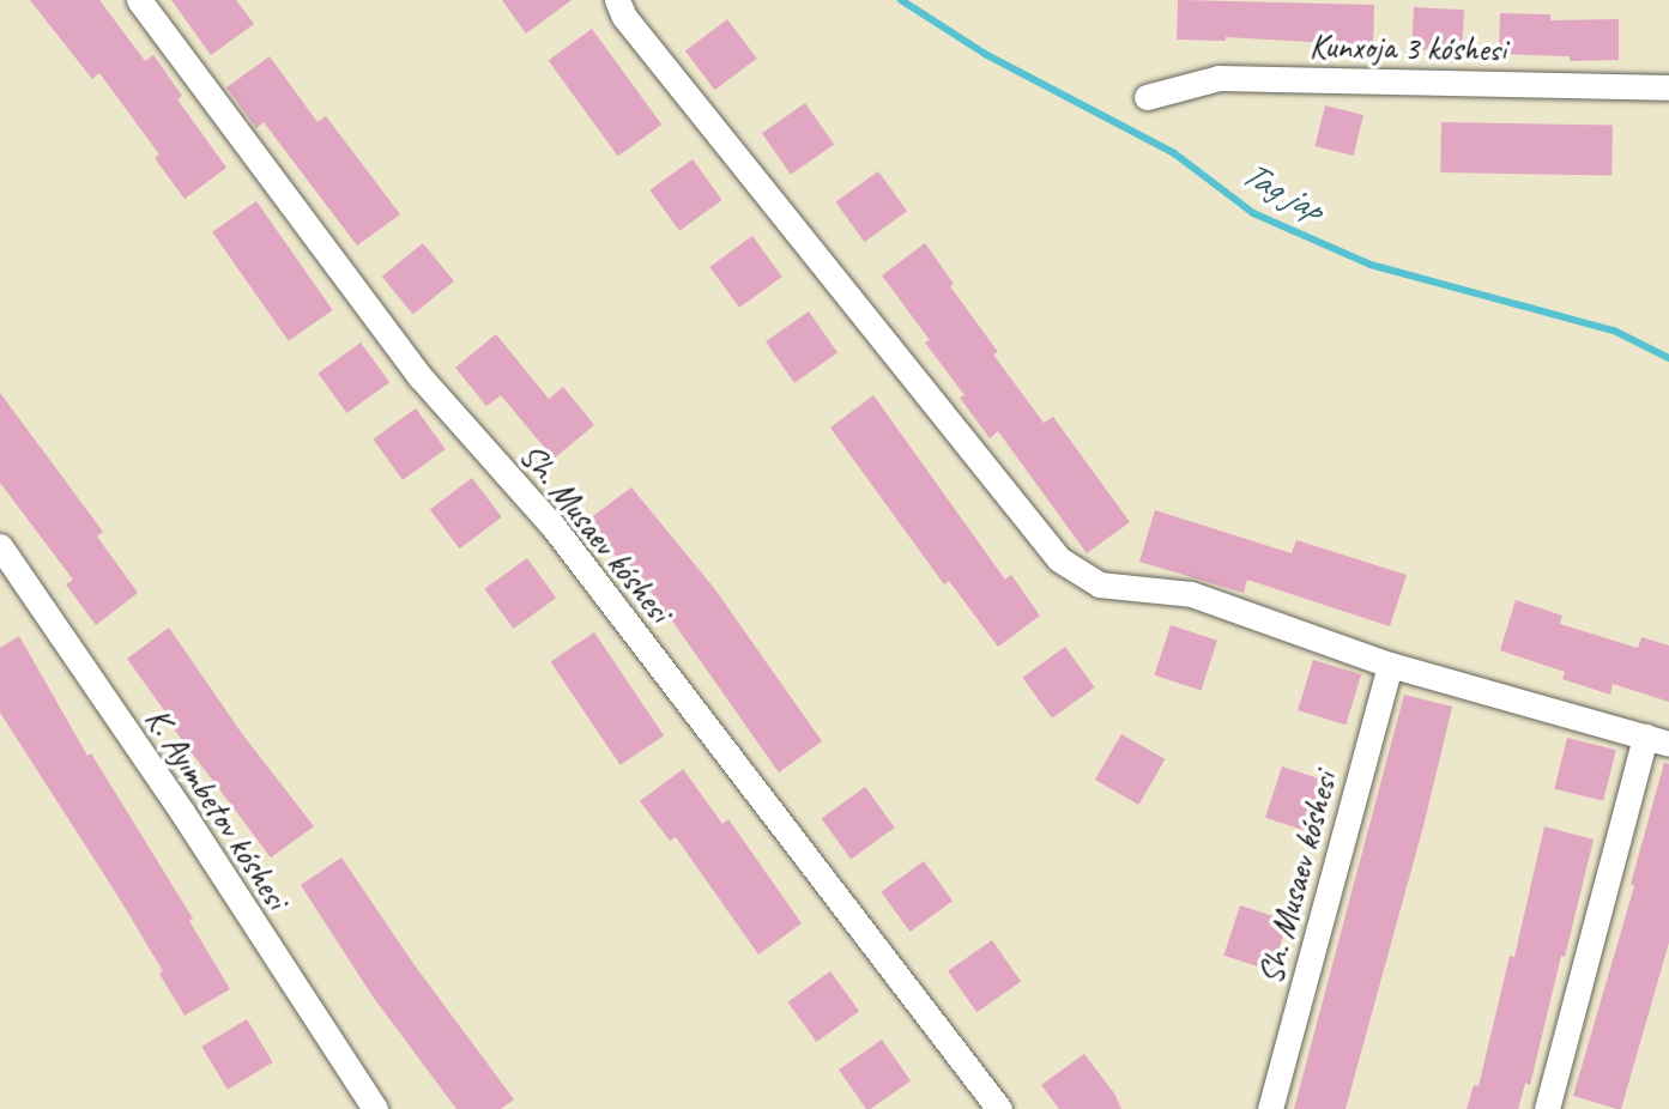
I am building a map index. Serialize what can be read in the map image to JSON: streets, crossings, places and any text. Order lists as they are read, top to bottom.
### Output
{
  "streets": {
    "street": ["Kunxoja 3 kóshesi", "Sh. Musaev kóshesi", "K. Ayımbetov kóshesi"]
  },
  "water": ["Tag jap"]
}
